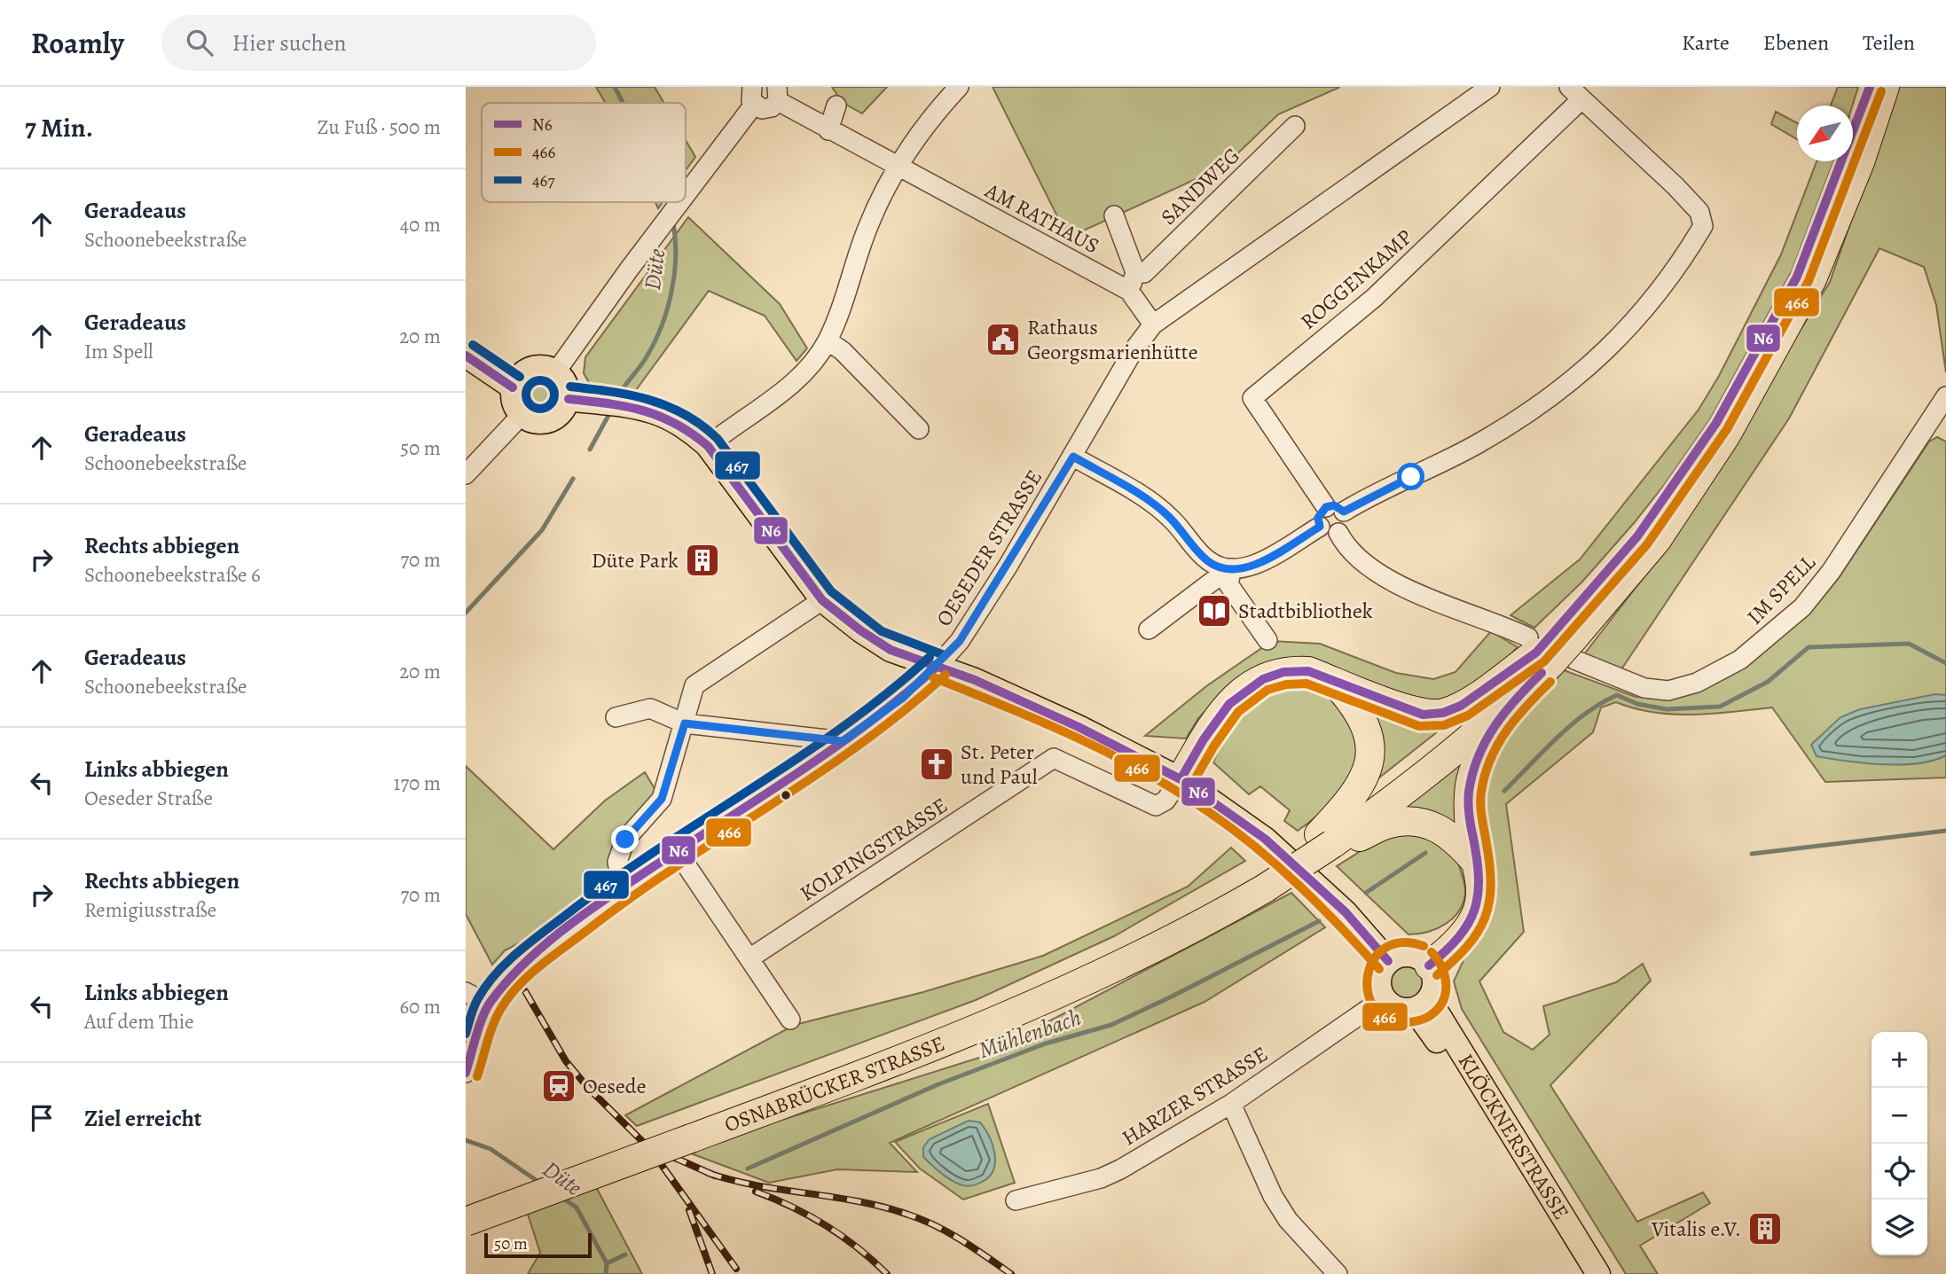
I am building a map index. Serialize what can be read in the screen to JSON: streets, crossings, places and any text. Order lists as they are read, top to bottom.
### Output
{
  "streets": {
    "highway": ["OSNABRÜCKER STRASSE"],
    "main road": ["KLÖCKNERSTRASSE"],
    "street": [
      "SANDWEG",
      "AM RATHAUS",
      "ROGGENKAMP",
      "OESEDER STRASSE",
      "IM SPELL",
      "KOLPINGSTRASSE",
      "HARZER STRASSE"
    ]
  },
  "crossings": [
    ["AM RATHAUS", "OESEDER STRASSE"],
    ["ROGGENKAMP", "IM SPELL"],
    ["IM SPELL", "OSNABRÜCKER STRASSE"],
    ["HARZER STRASSE", "KLÖCKNERSTRASSE"]
  ],
  "water": ["Düte", "Mühlenbach"],
  "places": {
    "public building": ["Rathaus Georgsmarienhütte"],
    "building": ["Düte Park", "Vitalis e.V."],
    "library": ["Stadtbibliothek"],
    "church": ["St. Peter und Paul"],
    "station": ["Oesede"]
  },
  "lines": ["transit line N6", "transit line 466", "transit line 467"],
  "legend": ["N6", "466", "467"],
  "scale_bar": "50 m",
  "north": "bottom left",
  "page": {
    "header": "Roamly",
    "search": "Hier suchen",
    "nav": ["Karte", "Ebenen", "Teilen"],
    "heading": ["7 Min.", "Zu Fuß · 500 m"],
    "list": [
      ["Geradeaus", "Schoonebeekstraße", "40 m"],
      ["Geradeaus", "Im Spell", "20 m"],
      ["Geradeaus", "Schoonebeekstraße", "50 m"],
      ["Rechts abbiegen", "Schoonebeekstraße 6", "70 m"],
      ["Geradeaus", "Schoonebeekstraße", "20 m"],
      ["Links abbiegen", "Oeseder Straße", "170 m"],
      ["Rechts abbiegen", "Remigiusstraße", "70 m"],
      ["Links abbiegen", "Auf dem Thie", "60 m"],
      "Ziel erreicht"
    ],
    "map_buttons": ["+", "−"],
    "scale": "50 m"
  }
}
